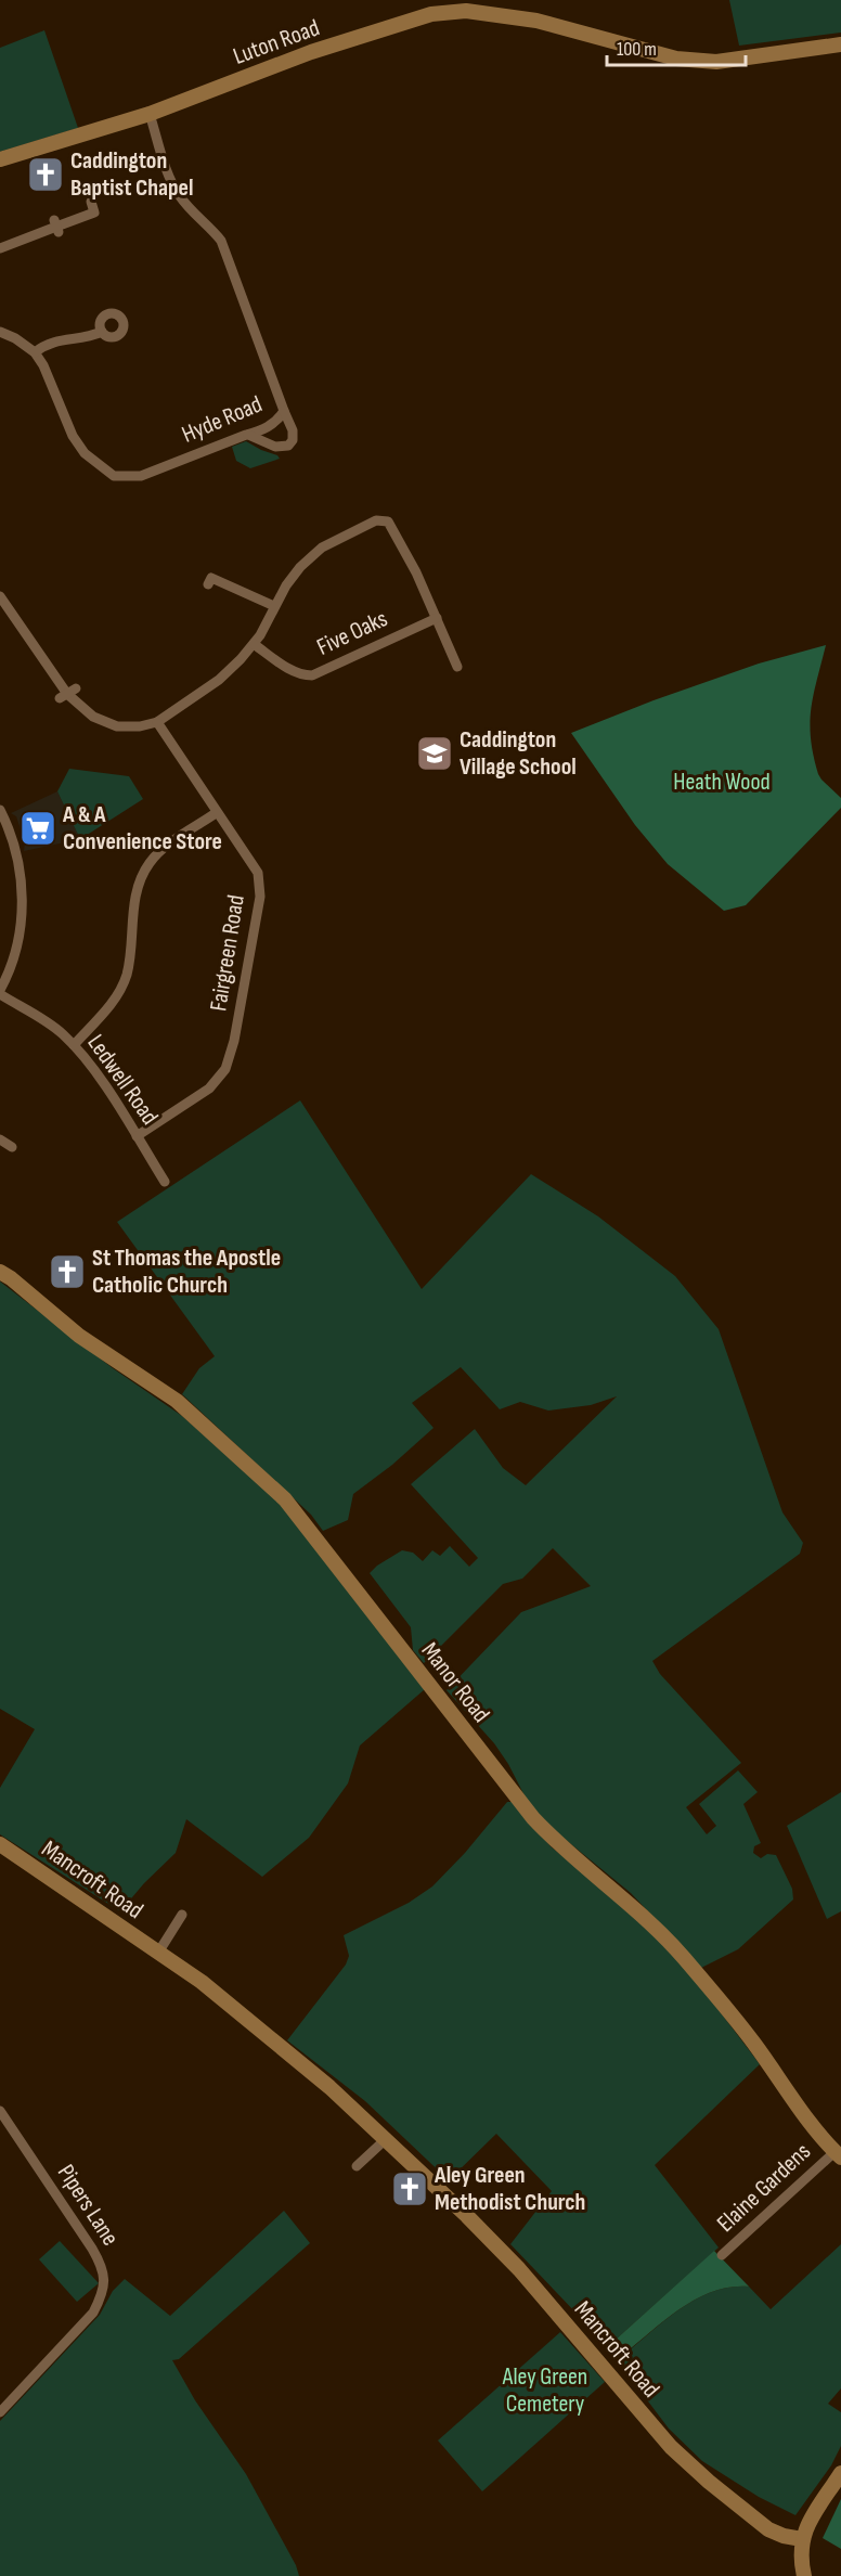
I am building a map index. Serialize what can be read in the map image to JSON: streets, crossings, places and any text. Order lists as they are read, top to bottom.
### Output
{
  "streets": {
    "street": [
      "Luton Road",
      "Hyde Road",
      "Five Oaks",
      "Fairgreen Road",
      "Ledwell Road",
      "Manor Road",
      "Mancroft Road",
      "Elaine Gardens",
      "Pipers Lane"
    ]
  },
  "crossings": [
    ["Luton Road", "Hyde Road"],
    ["Fairgreen Road", "Ledwell Road"],
    ["Manor Road", "Elaine Gardens"]
  ],
  "parks": ["Heath Wood", "Aley Green Cemetery"],
  "places": {
    "church": ["Caddington Baptist Chapel", "St Thomas the Apostle Catholic Church", "Aley Green Methodist Church"],
    "school or university": ["Caddington Village School"],
    "supermarket": ["A & A Convenience Store"]
  },
  "scale_bar": "100 m"
}
